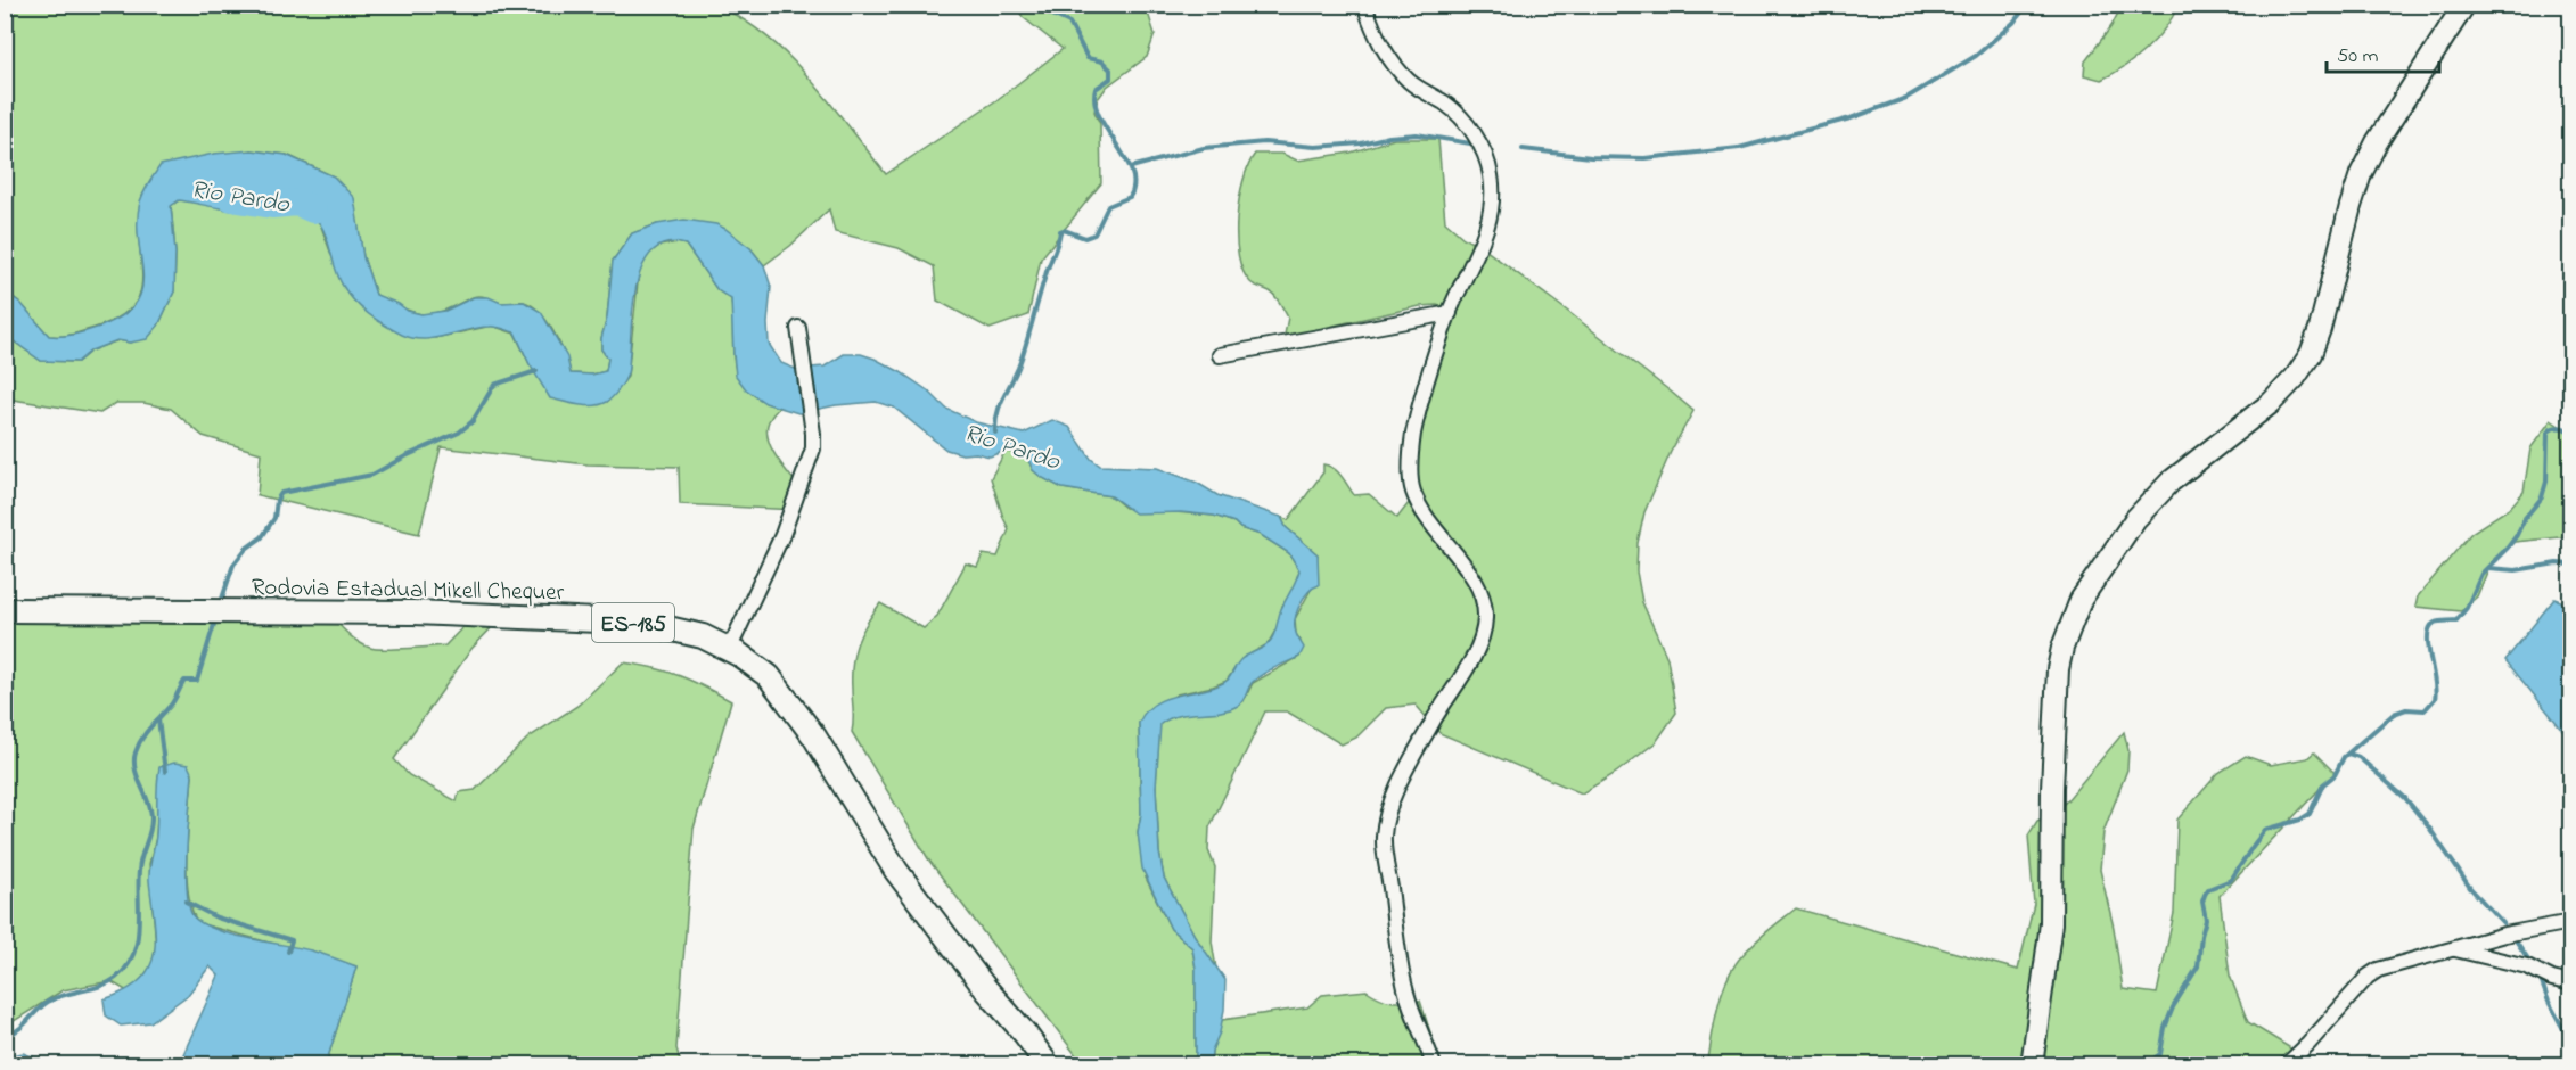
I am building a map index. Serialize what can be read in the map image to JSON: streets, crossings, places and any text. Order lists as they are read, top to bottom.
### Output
{
  "streets": {
    "main road": ["Rodovia Estadual Mikell Chequer", "ES-185"]
  },
  "water": ["Rio Pardo"],
  "scale_bar": "50 m"
}
